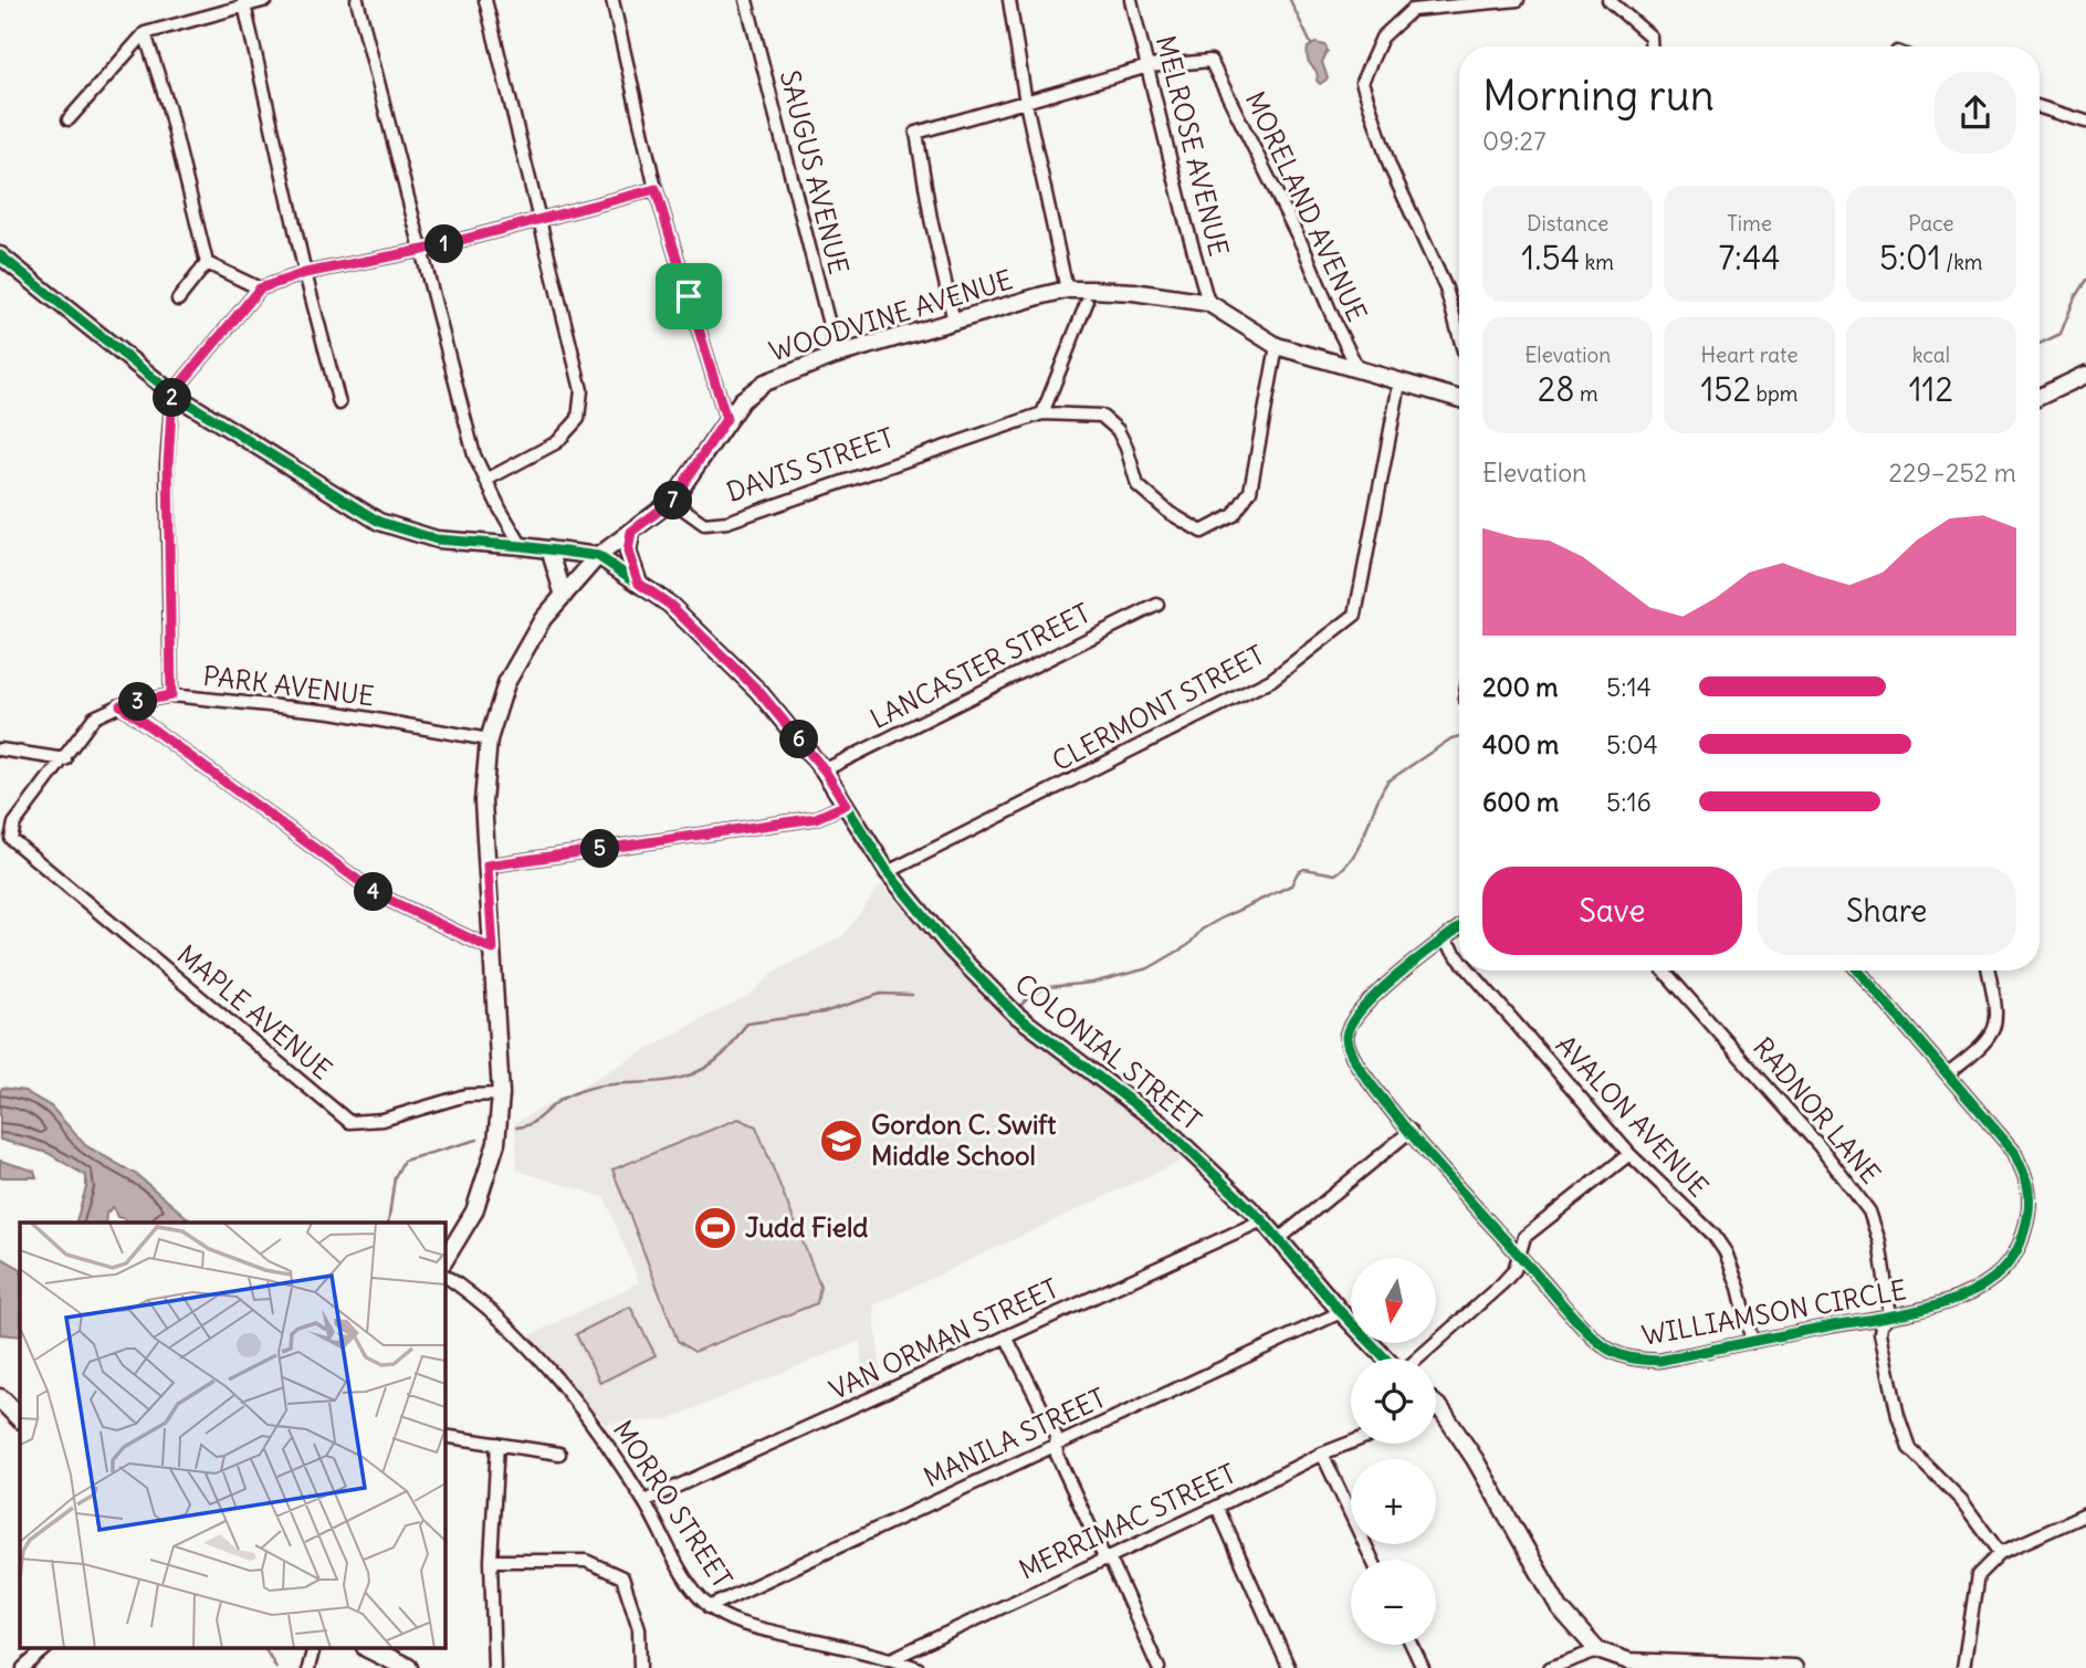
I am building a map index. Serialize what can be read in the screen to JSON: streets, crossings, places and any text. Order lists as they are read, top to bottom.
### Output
{
  "streets": {
    "street": [
      "MELROSE AVENUE",
      "SAUGUS AVENUE",
      "MORELAND AVENUE",
      "WOODVINE AVENUE",
      "DAVIS STREET",
      "LANCASTER STREET",
      "PARK AVENUE",
      "CLERMONT STREET",
      "MAPLE AVENUE",
      "COLONIAL STREET",
      "RADNOR LANE",
      "AVALON AVENUE",
      "WILLIAMSON CIRCLE",
      "VAN ORMAN STREET",
      "MANILA STREET",
      "MORRO STREET",
      "MERRIMAC STREET"
    ]
  },
  "crossings": [
    ["MELROSE AVENUE", "MORELAND AVENUE"],
    ["SAUGUS AVENUE", "WOODVINE AVENUE"],
    ["WOODVINE AVENUE", "DAVIS STREET"],
    ["LANCASTER STREET", "COLONIAL STREET"],
    ["PARK AVENUE", "MAPLE AVENUE"],
    ["CLERMONT STREET", "COLONIAL STREET"],
    ["COLONIAL STREET", "VAN ORMAN STREET"],
    ["COLONIAL STREET", "MANILA STREET"],
    ["RADNOR LANE", "WILLIAMSON CIRCLE"],
    ["AVALON AVENUE", "WILLIAMSON CIRCLE"],
    ["VAN ORMAN STREET", "MORRO STREET"],
    ["MANILA STREET", "MORRO STREET"],
    ["MORRO STREET", "MERRIMAC STREET"]
  ],
  "places": {
    "school or university": ["Gordon C. Swift Middle School"],
    "sports": ["Judd Field"]
  },
  "north": "bottom",
  "page": {
    "heading": ["Morning run", "09:27"],
    "stats": [
      ["Distance", "1.54 km"],
      ["Time", "7:44"],
      ["Pace", "5:01 /km"],
      ["Elevation", "28 m"],
      ["Heart rate", "152 bpm"],
      ["kcal", "112"]
    ],
    "pins": [
      "1",
      "2",
      "7",
      "3",
      "6",
      "5",
      "4"
    ],
    "chart": ["Elevation", "229–252 m"],
    "list": [
      {
        "name": "200 m",
        "note": "5:14"
      },
      {
        "name": "400 m",
        "note": "5:04"
      },
      {
        "name": "600 m",
        "note": "5:16"
      }
    ],
    "buttons": ["Save", "Share"],
    "map_buttons": ["+", "−"]
  }
}
